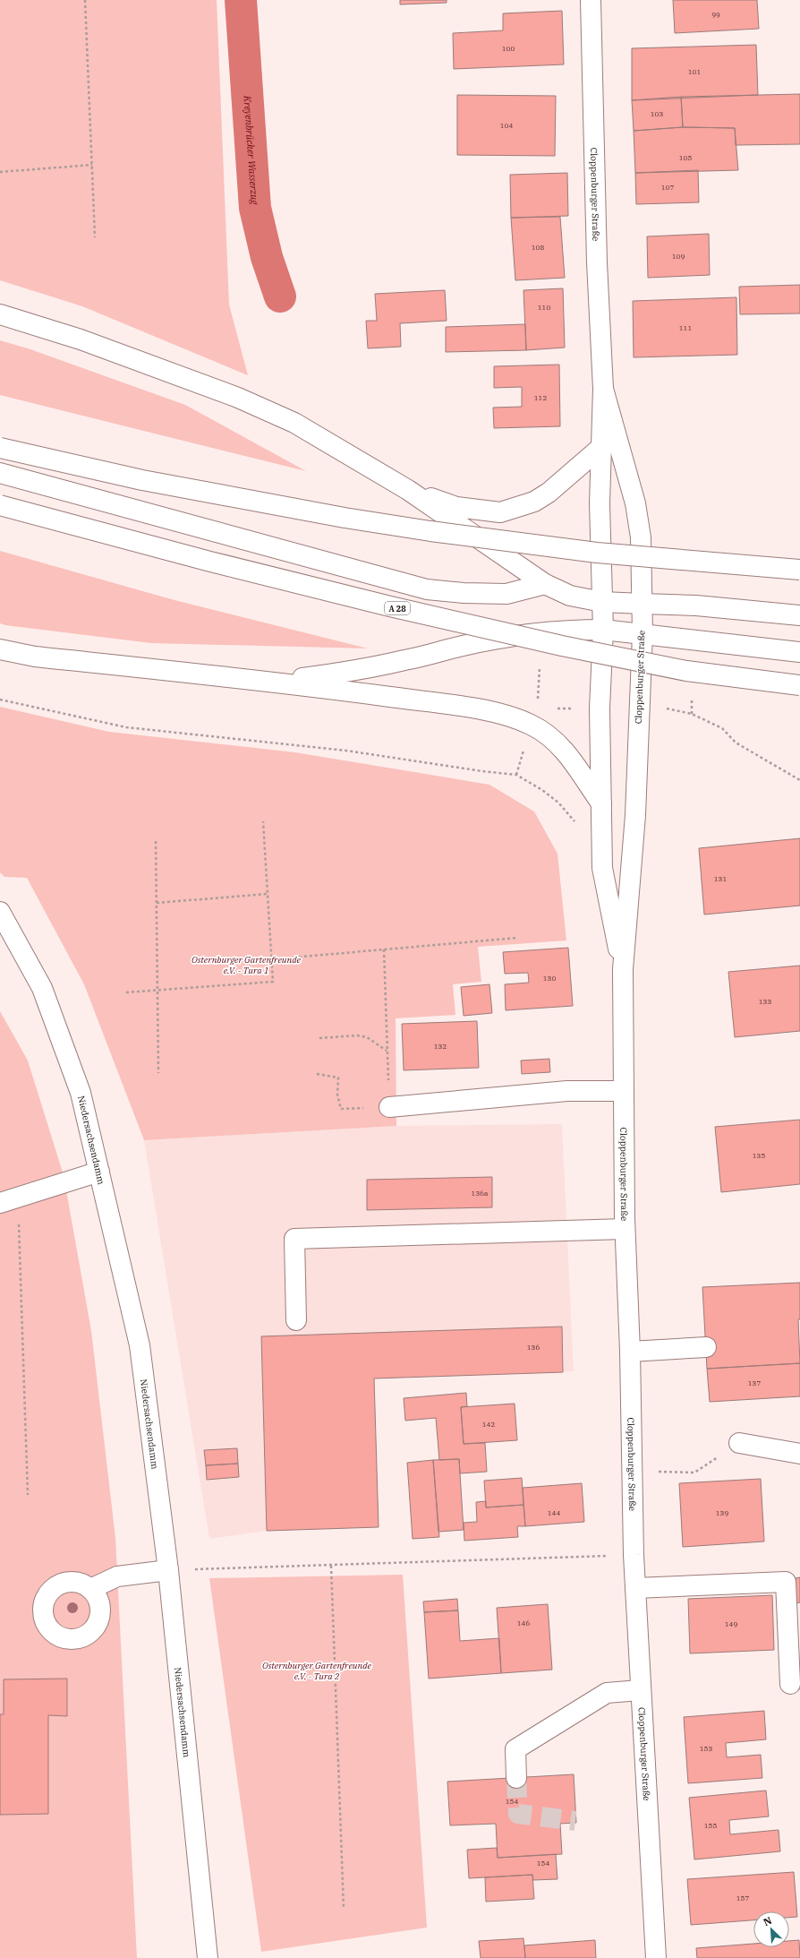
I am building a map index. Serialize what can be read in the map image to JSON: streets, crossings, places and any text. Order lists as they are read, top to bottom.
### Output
{
  "streets": {
    "main road": ["Cloppenburger Straße", "A 28", "Niedersachsendamm"]
  },
  "water": ["Kreyenbrücker Wasserzug"],
  "parks": ["Osternburger Gartenfreunde e.V. - Tura 1", "Osternburger Gartenfreunde e.V. - Tura 2"],
  "house_numbers": [
    "99",
    "100",
    "101",
    "103",
    "104",
    "105",
    "107",
    "108",
    "109",
    "110",
    "111",
    "112",
    "131",
    "130",
    "133",
    "132",
    "135",
    "136a",
    "136",
    "137",
    "142",
    "144",
    "139",
    "146",
    "149",
    "153",
    "154",
    "155",
    "154",
    "157"
  ],
  "north": "top left"
}
